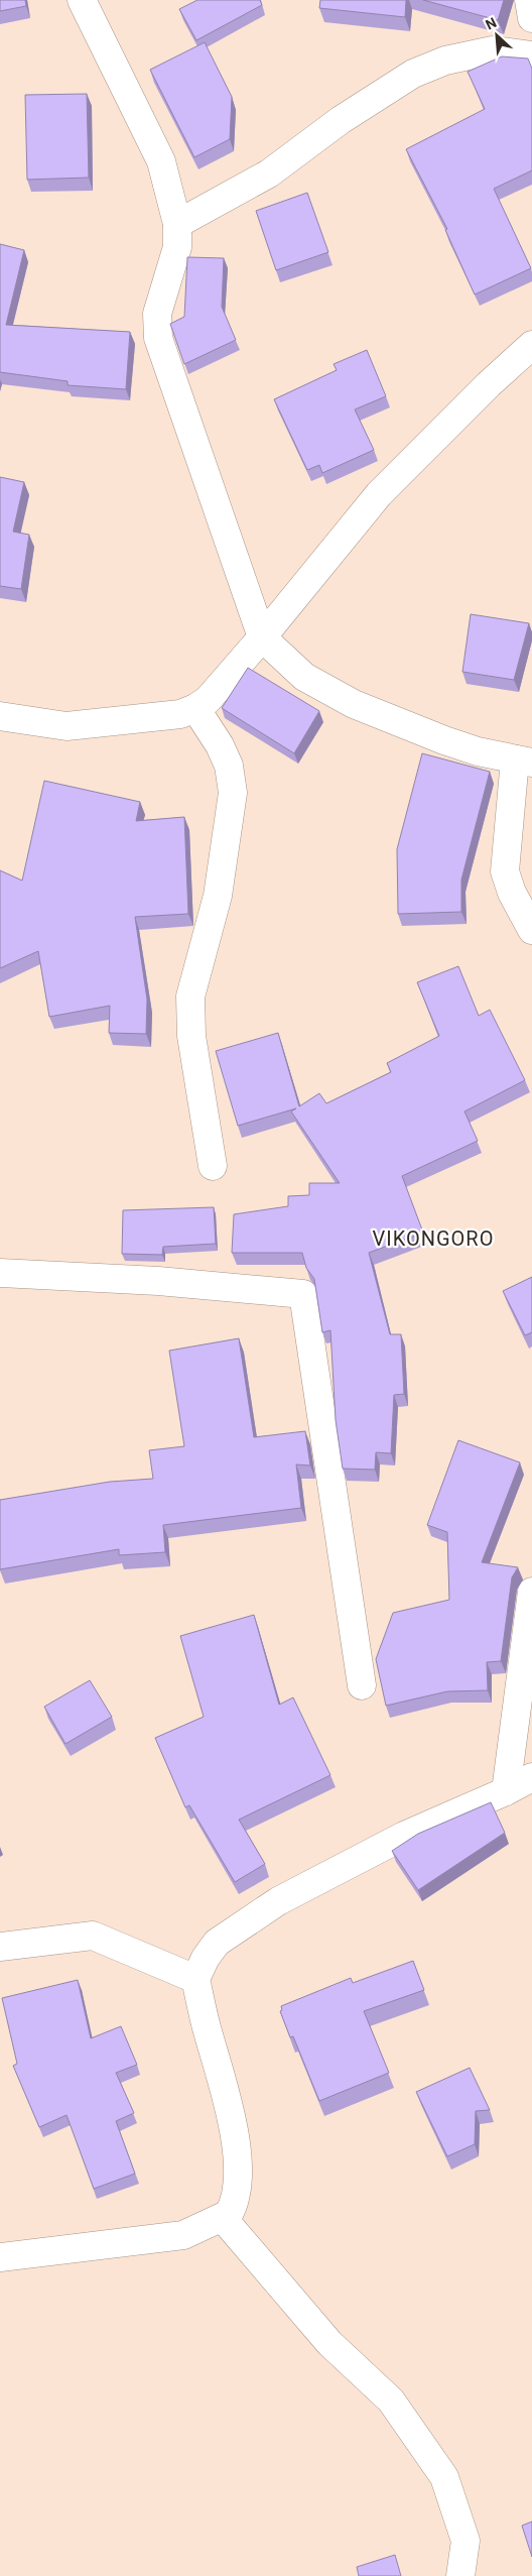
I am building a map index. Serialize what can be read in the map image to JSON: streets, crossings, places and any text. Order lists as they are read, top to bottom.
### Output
{
  "districts": ["VIKONGORO"],
  "north": "top left"
}
